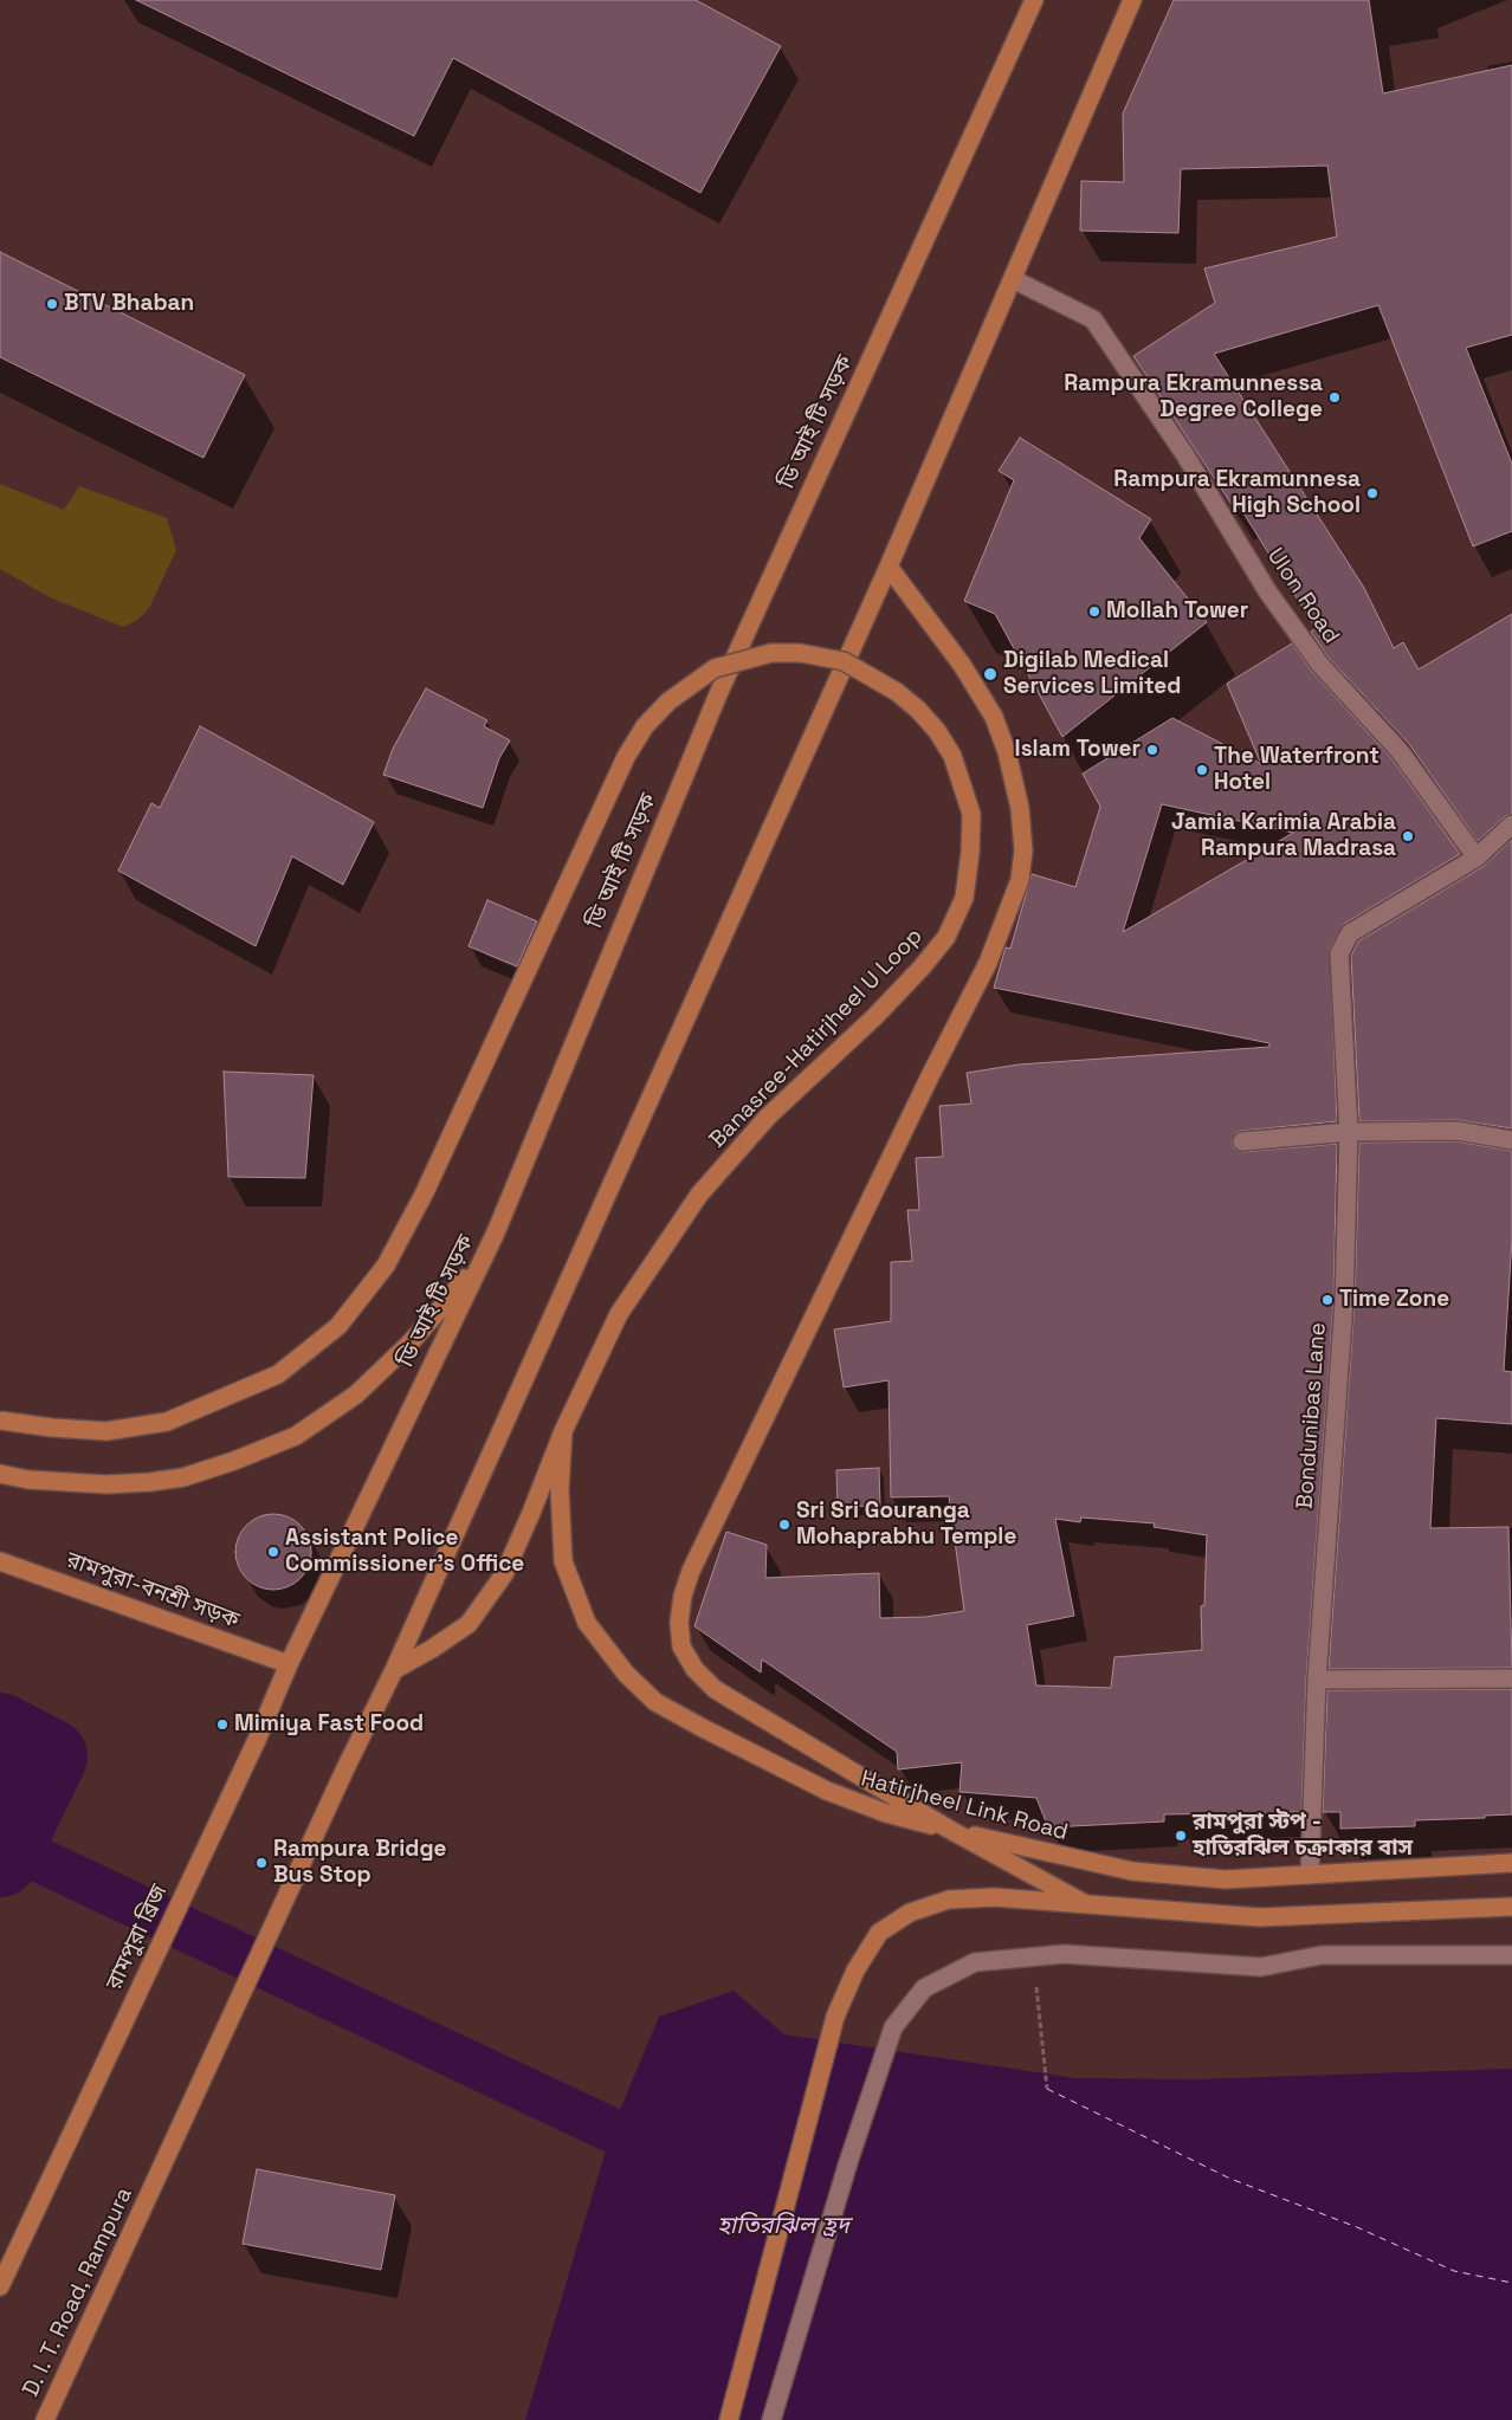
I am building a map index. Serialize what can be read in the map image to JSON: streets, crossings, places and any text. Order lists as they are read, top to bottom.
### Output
{
  "streets": {
    "main road": [
      "ডি আই টি সড়ক",
      "Banasree-Hatirjheel U Loop",
      "রামপুরা-বনশ্রী সড়ক",
      "Hatirjheel Link Road",
      "রামপুরা ব্রিজ",
      "D. I. T. Road, Rampura"
    ],
    "street": ["Ulon Road", "Bondunibas Lane"]
  },
  "crossings": [
    ["ডি আই টি সড়ক", "রামপুরা-বনশ্রী সড়ক"],
    ["ডি আই টি সড়ক", "রামপুরা ব্রিজ"],
    ["Ulon Road", "Bondunibas Lane"],
    ["Banasree-Hatirjheel U Loop", "Hatirjheel Link Road"],
    ["Banasree-Hatirjheel U Loop", "D. I. T. Road, Rampura"],
    ["Bondunibas Lane", "Hatirjheel Link Road"]
  ],
  "water": ["হাতিরঝিল হ্রদ"],
  "places": [
    "BTV Bhaban",
    "Rampura Ekramunnessa Degree College",
    "Rampura Ekramunnesa High School",
    "Mollah Tower",
    "Digilab Medical Services Limited",
    "Islam Tower",
    "The Waterfront Hotel",
    "Jamia Karimia Arabia Rampura Madrasa",
    "Time Zone",
    "Sri Sri Gouranga Mohaprabhu Temple",
    "Assistant Police Commissioner’s Office",
    "Mimiya Fast Food",
    "রামপুরা স্টপ - হাতিরঝিল চক্রাকার বাস",
    "Rampura Bridge Bus Stop"
  ]
}
